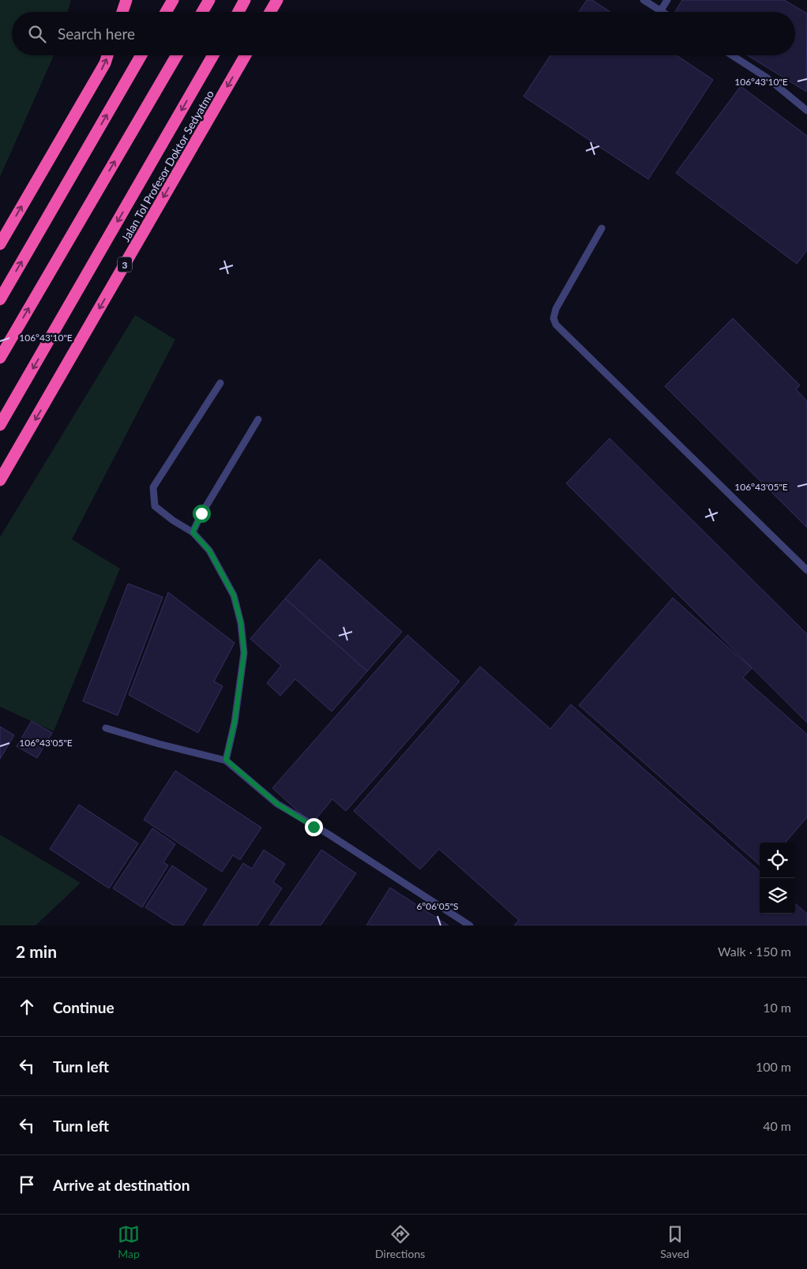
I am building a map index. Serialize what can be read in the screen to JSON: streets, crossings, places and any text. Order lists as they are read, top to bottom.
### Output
{
  "streets": {
    "highway": ["Jalan Tol Profesor Doktor Sedyatmo", "3"]
  },
  "page": {
    "search": "Search here",
    "heading": ["2 min", "Walk · 150 m"],
    "list": [
      ["Continue", "10 m"],
      ["Turn left", "100 m"],
      ["Turn left", "40 m"],
      "Arrive at destination"
    ],
    "nav": ["Map", "Directions", "Saved"]
  },
  "coordinates": ["106°43'10\"E", "106°43'05\"E", "6°06'05\"S"]
}
